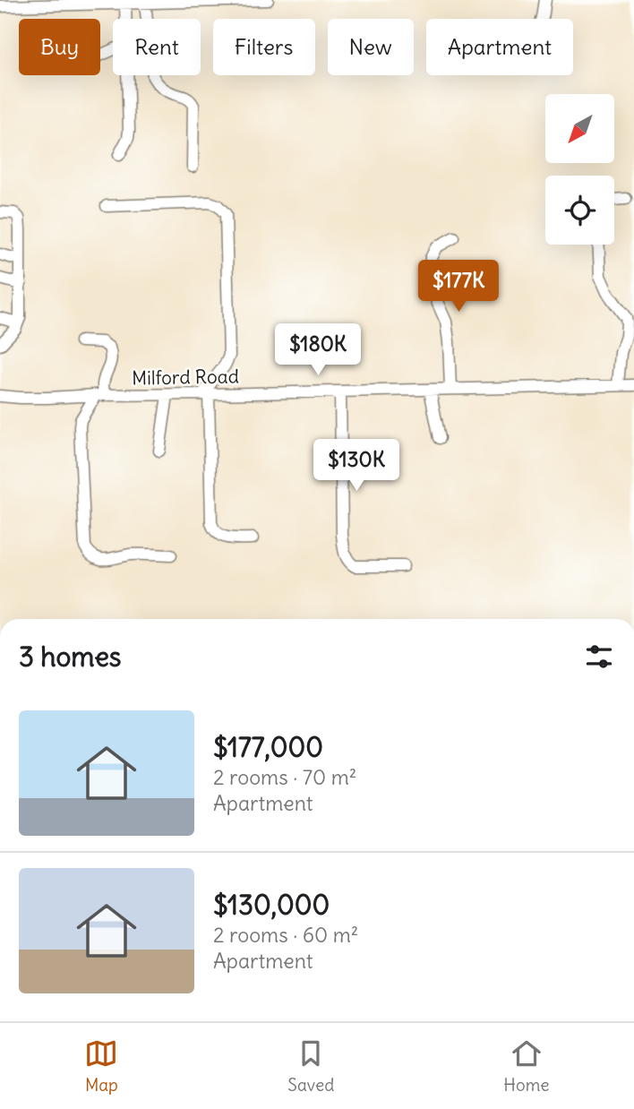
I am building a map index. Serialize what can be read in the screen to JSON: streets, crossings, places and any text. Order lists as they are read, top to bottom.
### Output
{
  "streets": {
    "street": ["Milford Road"]
  },
  "north": "bottom left",
  "page": {
    "chip": [
      "Buy",
      "Rent",
      "Filters",
      "New",
      "Apartment"
    ],
    "price": ["$177K", "$180K", "$130K"],
    "heading": "3 homes",
    "list": [
      {
        "name": "$177,000",
        "note": "2 rooms · 70 m² · Apartment"
      },
      {
        "name": "$130,000",
        "note": "2 rooms · 60 m² · Apartment"
      }
    ],
    "tabs": ["Map", "Saved", "Home"]
  }
}
